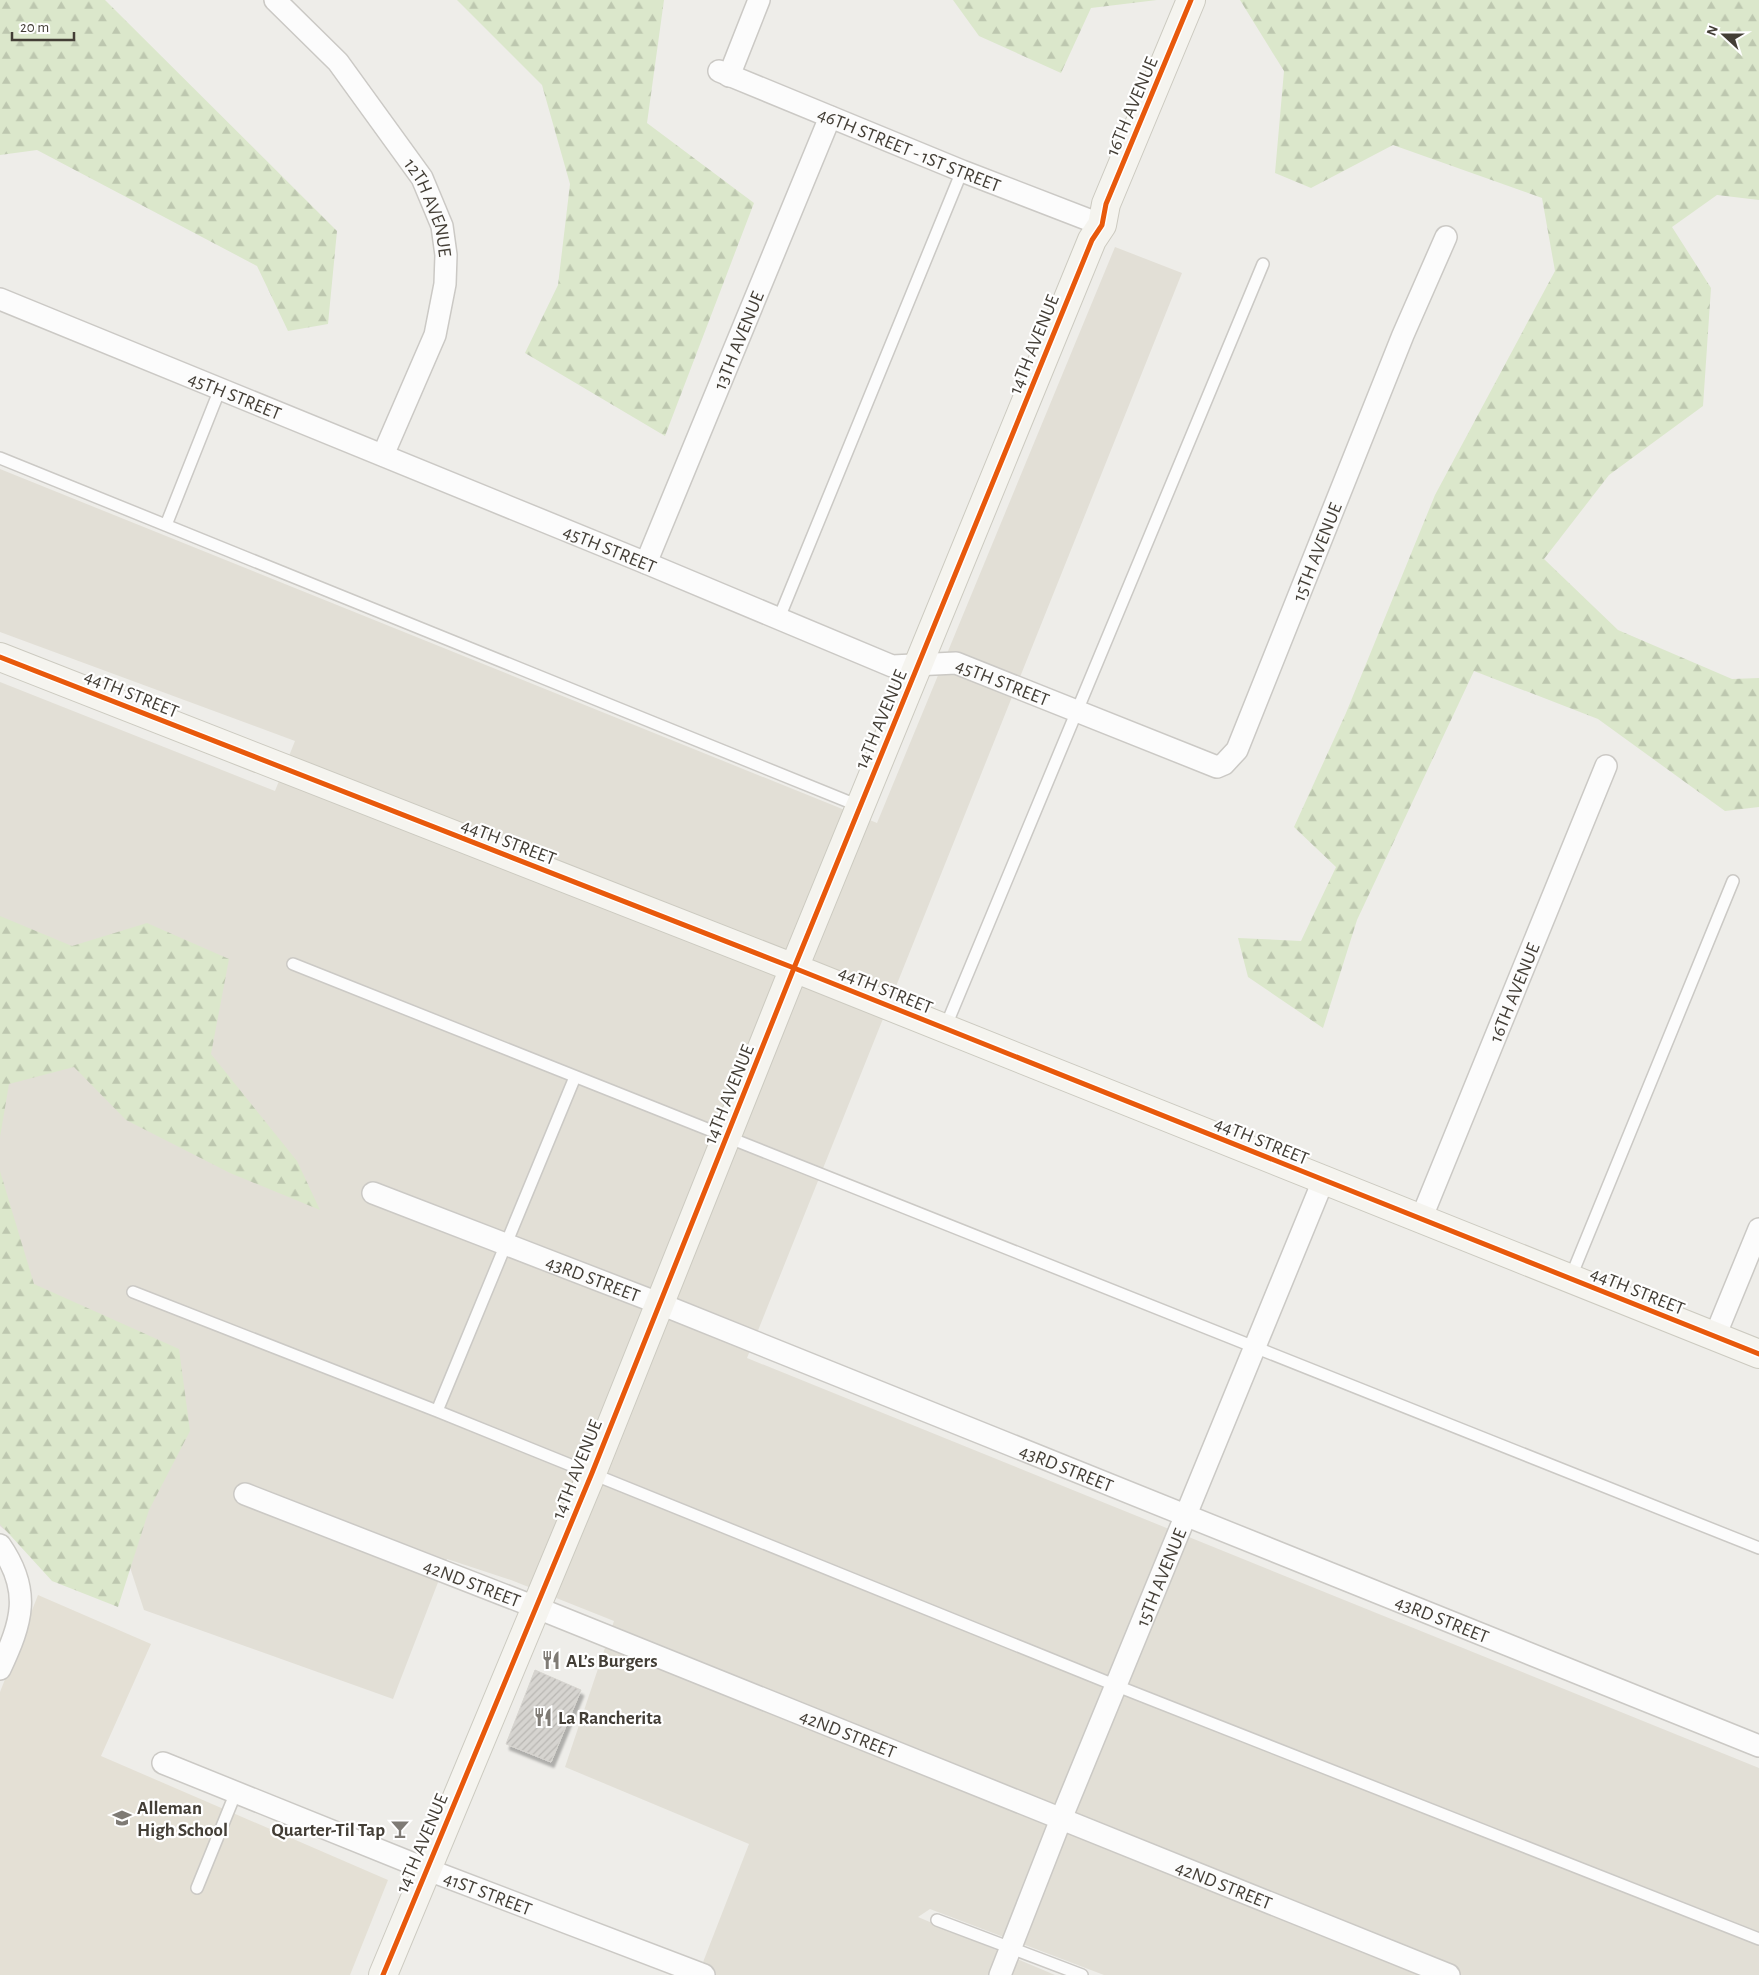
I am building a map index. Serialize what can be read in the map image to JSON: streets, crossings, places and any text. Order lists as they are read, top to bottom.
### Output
{
  "streets": {
    "street": [
      "16TH AVENUE",
      "46TH STREET - 1ST STREET",
      "12TH AVENUE",
      "13TH AVENUE",
      "14TH AVENUE",
      "45TH STREET",
      "15TH AVENUE",
      "44TH STREET",
      "43RD STREET",
      "42ND STREET",
      "41ST STREET"
    ]
  },
  "crossings": [
    ["16TH AVENUE", "46TH STREET - 1ST STREET"],
    ["16TH AVENUE", "14TH AVENUE"],
    ["16TH AVENUE", "44TH STREET"],
    ["46TH STREET - 1ST STREET", "13TH AVENUE"],
    ["46TH STREET - 1ST STREET", "14TH AVENUE"],
    ["12TH AVENUE", "45TH STREET"],
    ["13TH AVENUE", "45TH STREET"],
    ["14TH AVENUE", "45TH STREET"],
    ["14TH AVENUE", "44TH STREET"],
    ["14TH AVENUE", "43RD STREET"],
    ["14TH AVENUE", "42ND STREET"],
    ["14TH AVENUE", "41ST STREET"],
    ["45TH STREET", "15TH AVENUE"],
    ["15TH AVENUE", "44TH STREET"],
    ["15TH AVENUE", "43RD STREET"],
    ["15TH AVENUE", "42ND STREET"]
  ],
  "places": {
    "restaurant": ["AL’s Burgers", "La Rancherita"],
    "school or university": ["Alleman High School"],
    "bar": ["Quarter-Til Tap"]
  },
  "scale_bar": "20 m",
  "north": "left"
}
